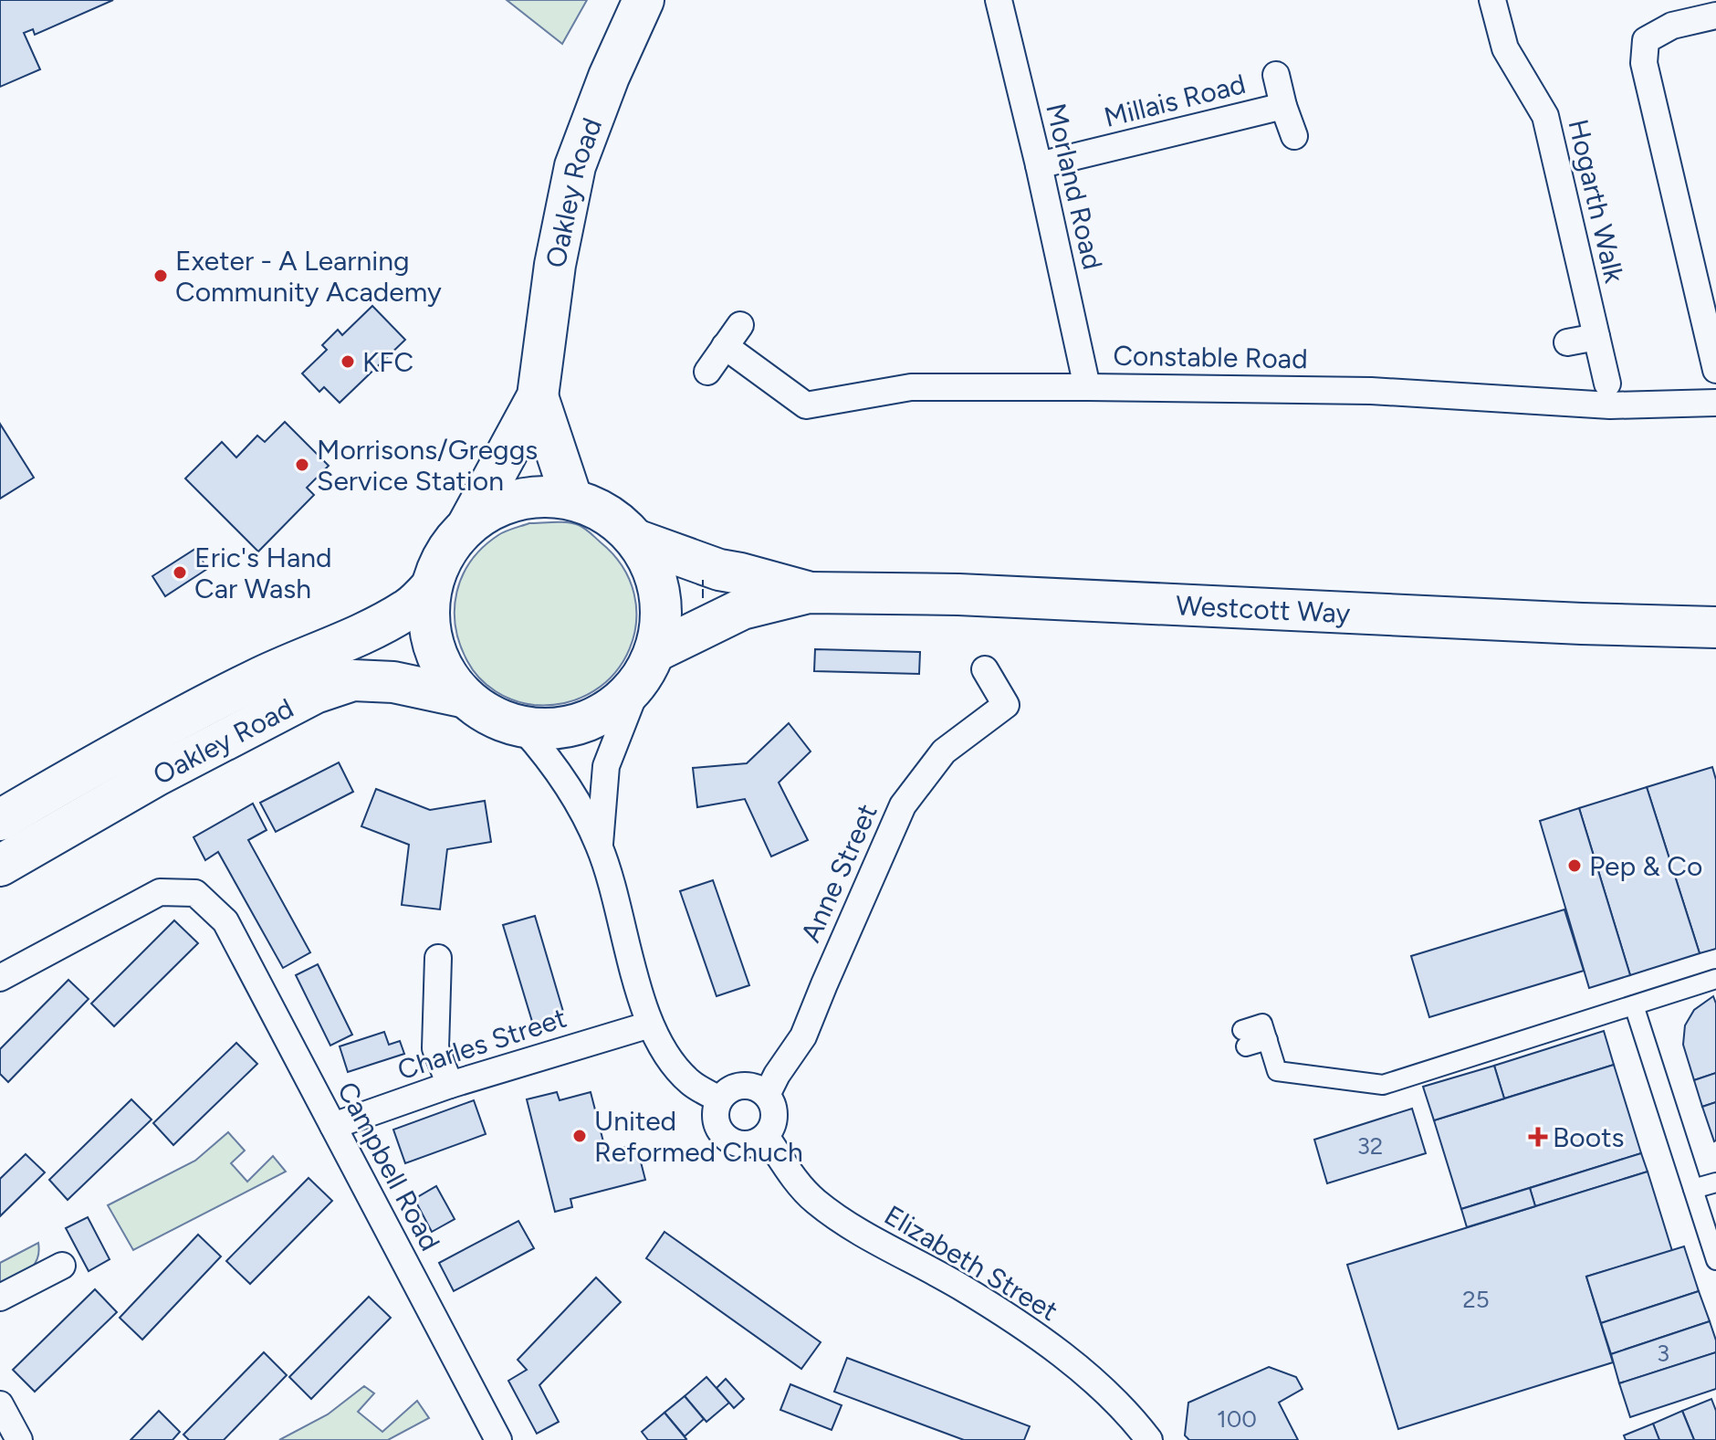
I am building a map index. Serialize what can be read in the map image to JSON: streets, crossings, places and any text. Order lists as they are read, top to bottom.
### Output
{
  "streets": {
    "main road": ["Oakley Road", "Westcott Way"],
    "street": [
      "Millais Road",
      "Morland Road",
      "Hogarth Walk",
      "Constable Road",
      "Anne Street",
      "Charles Street",
      "Campbell Road",
      "Elizabeth Street"
    ]
  },
  "crossings": [
    ["Millais Road", "Morland Road"],
    ["Morland Road", "Constable Road"],
    ["Oakley Road", "Westcott Way"],
    ["Anne Street", "Elizabeth Street"],
    ["Charles Street", "Campbell Road"]
  ],
  "places": {
    "other": [
      "Exeter - A Learning Community Academy",
      "KFC",
      "Morrisons/Greggs Service Station",
      "Eric's Hand Car Wash",
      "Pep & Co",
      "United Reformed Chuch"
    ],
    "health": ["Boots"]
  },
  "house_numbers": [
    "32",
    "25",
    "3",
    "100"
  ]
}
